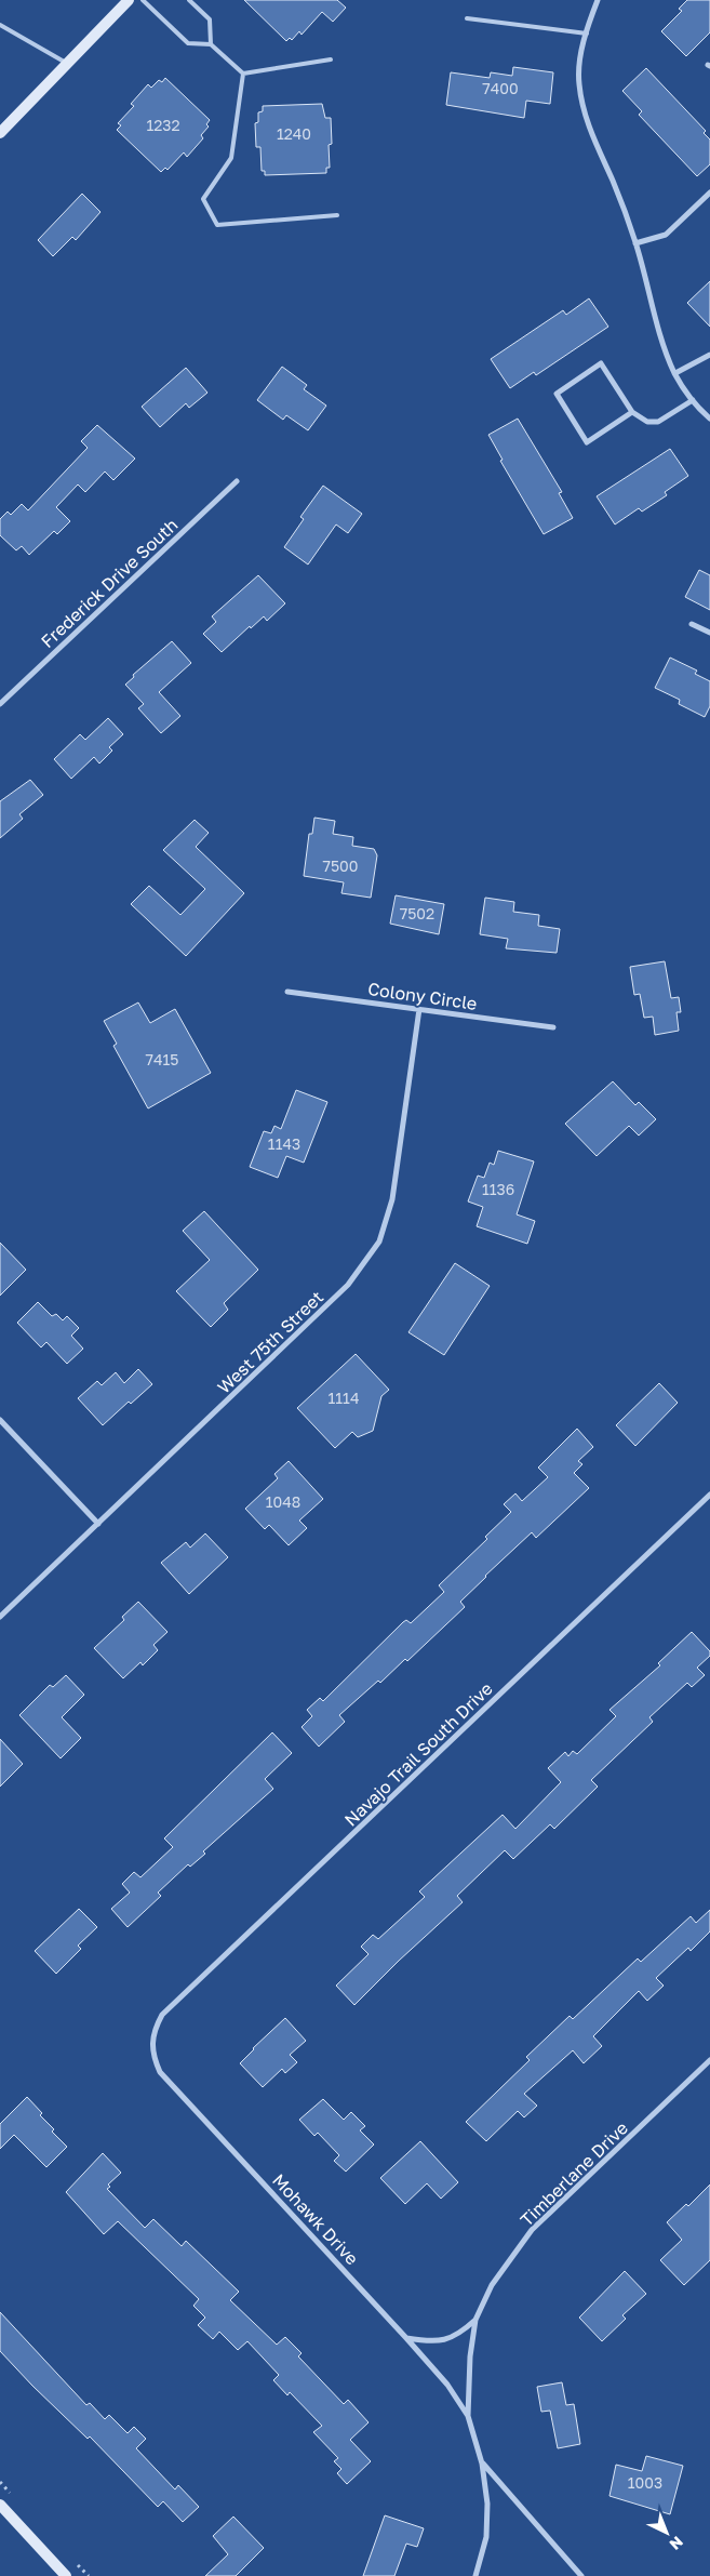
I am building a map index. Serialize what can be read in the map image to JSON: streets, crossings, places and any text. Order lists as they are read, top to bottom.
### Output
{
  "streets": {
    "street": [
      "Frederick Drive South",
      "Colony Circle",
      "West 75th Street",
      "Navajo Trail South Drive",
      "Timberlane Drive",
      "Mohawk Drive"
    ]
  },
  "crossings": [
    ["Colony Circle", "West 75th Street"],
    ["Navajo Trail South Drive", "Mohawk Drive"],
    ["Timberlane Drive", "Mohawk Drive"]
  ],
  "house_numbers": [
    "7400",
    "1232",
    "1240",
    "7500",
    "7502",
    "7415",
    "1143",
    "1136",
    "1114",
    "1048",
    "1003"
  ],
  "north": "bottom right"
}
